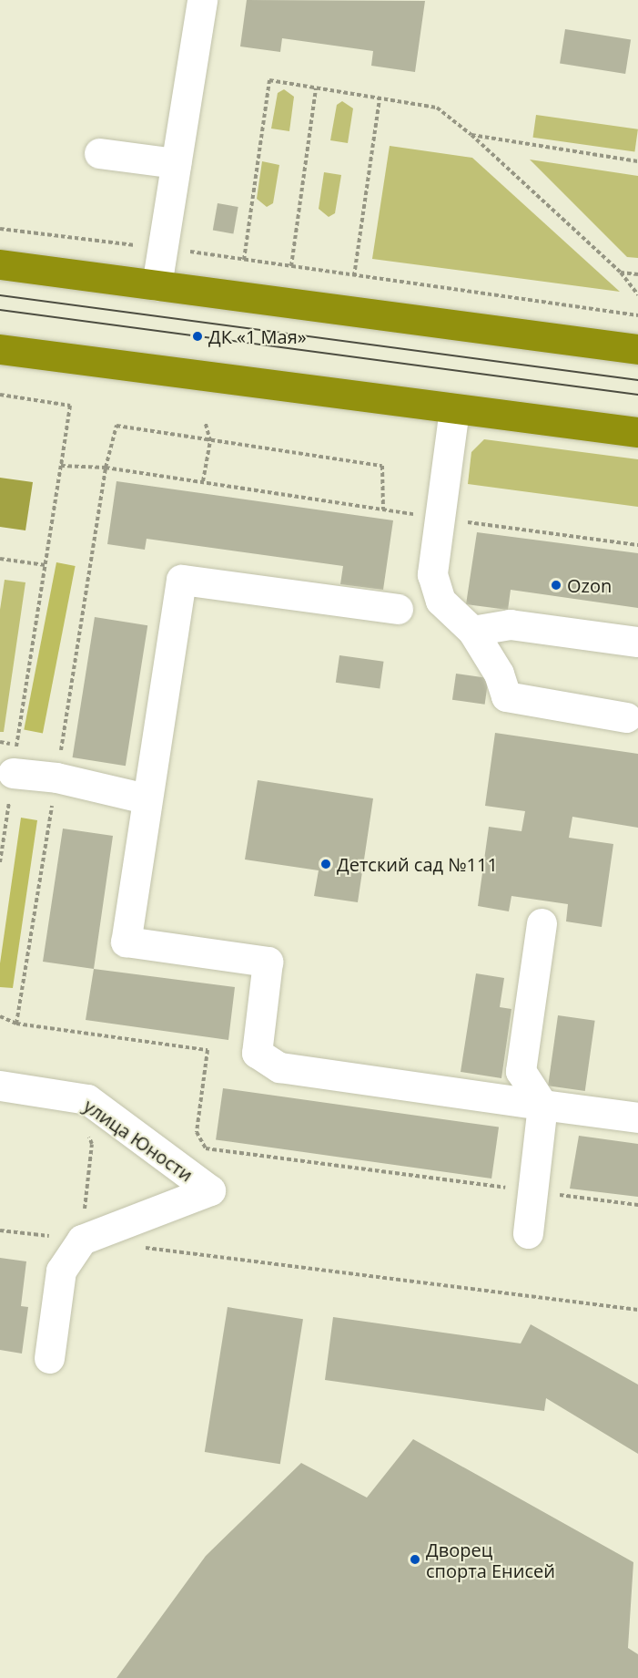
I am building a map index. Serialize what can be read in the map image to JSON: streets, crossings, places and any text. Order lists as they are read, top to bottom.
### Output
{
  "streets": {
    "street": ["улица Юности"]
  },
  "places": [
    "ДК «1 Мая»",
    "Ozon",
    "Детский сад №111",
    "Дворец спорта Енисей"
  ]
}
